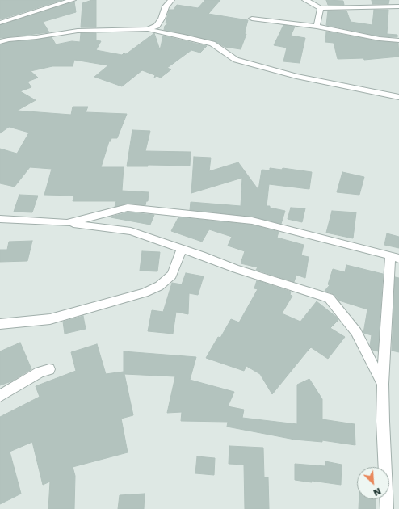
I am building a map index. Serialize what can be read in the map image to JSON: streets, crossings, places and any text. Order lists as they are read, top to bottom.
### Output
{
  "north": "bottom right"
}
